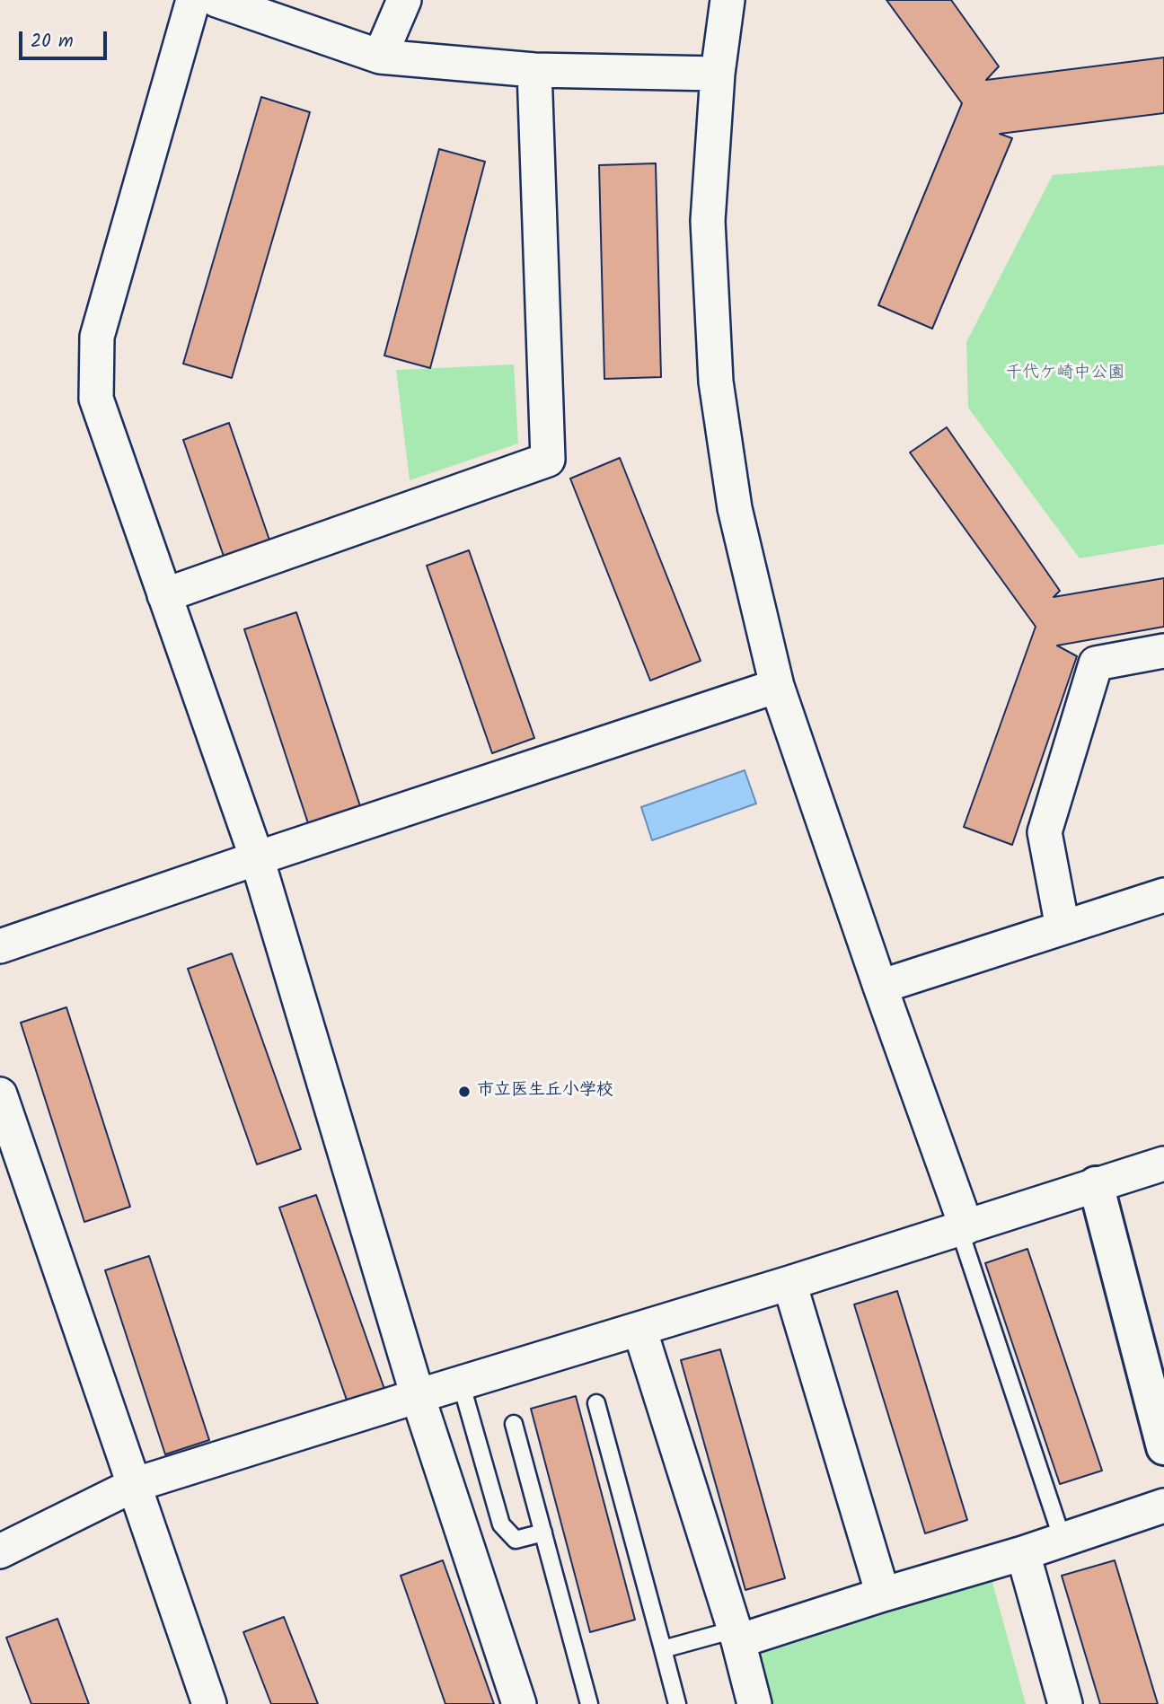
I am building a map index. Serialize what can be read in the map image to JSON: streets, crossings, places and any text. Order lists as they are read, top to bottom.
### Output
{
  "parks": ["千代ケ崎中公園"],
  "places": ["市立医生丘小学校"],
  "scale_bar": "20 m"
}
